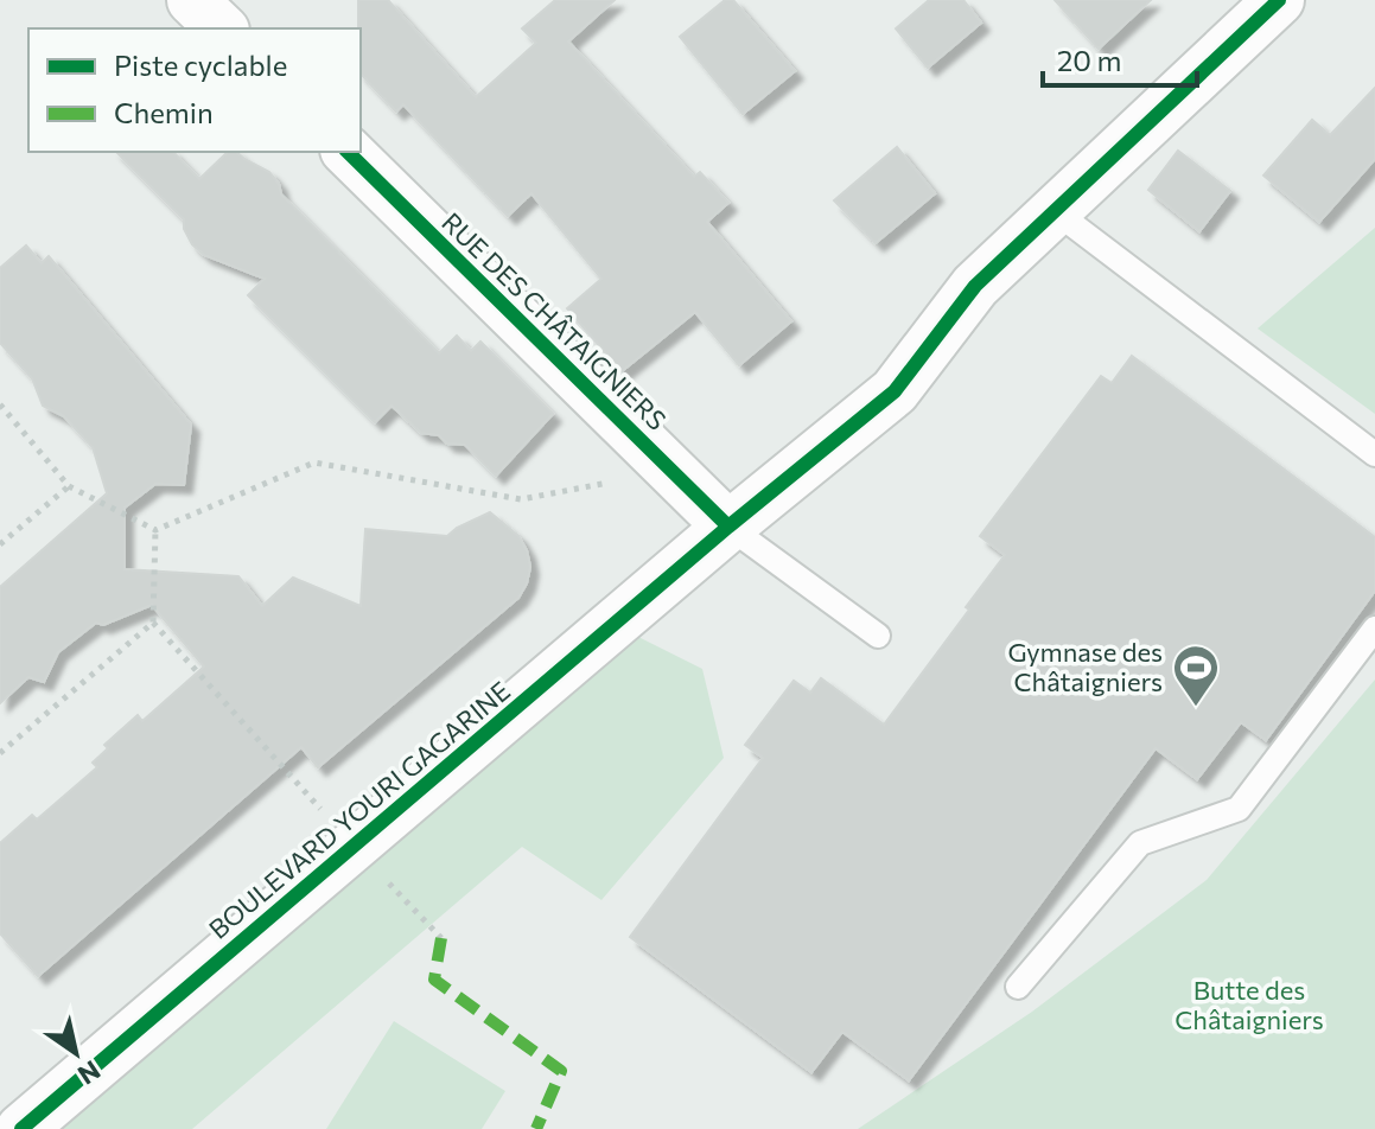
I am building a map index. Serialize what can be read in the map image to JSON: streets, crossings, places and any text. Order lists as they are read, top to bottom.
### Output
{
  "streets": {
    "street": ["RUE DES CHÂTAIGNIERS", "BOULEVARD YOURI GAGARINE"]
  },
  "crossings": [
    ["RUE DES CHÂTAIGNIERS", "BOULEVARD YOURI GAGARINE"]
  ],
  "parks": ["Butte des Châtaigniers"],
  "places": {
    "sports": ["Gymnase des Châtaigniers"]
  },
  "legend": ["Piste cyclable", "Chemin"],
  "scale_bar": "20 m",
  "north": "bottom right"
}
